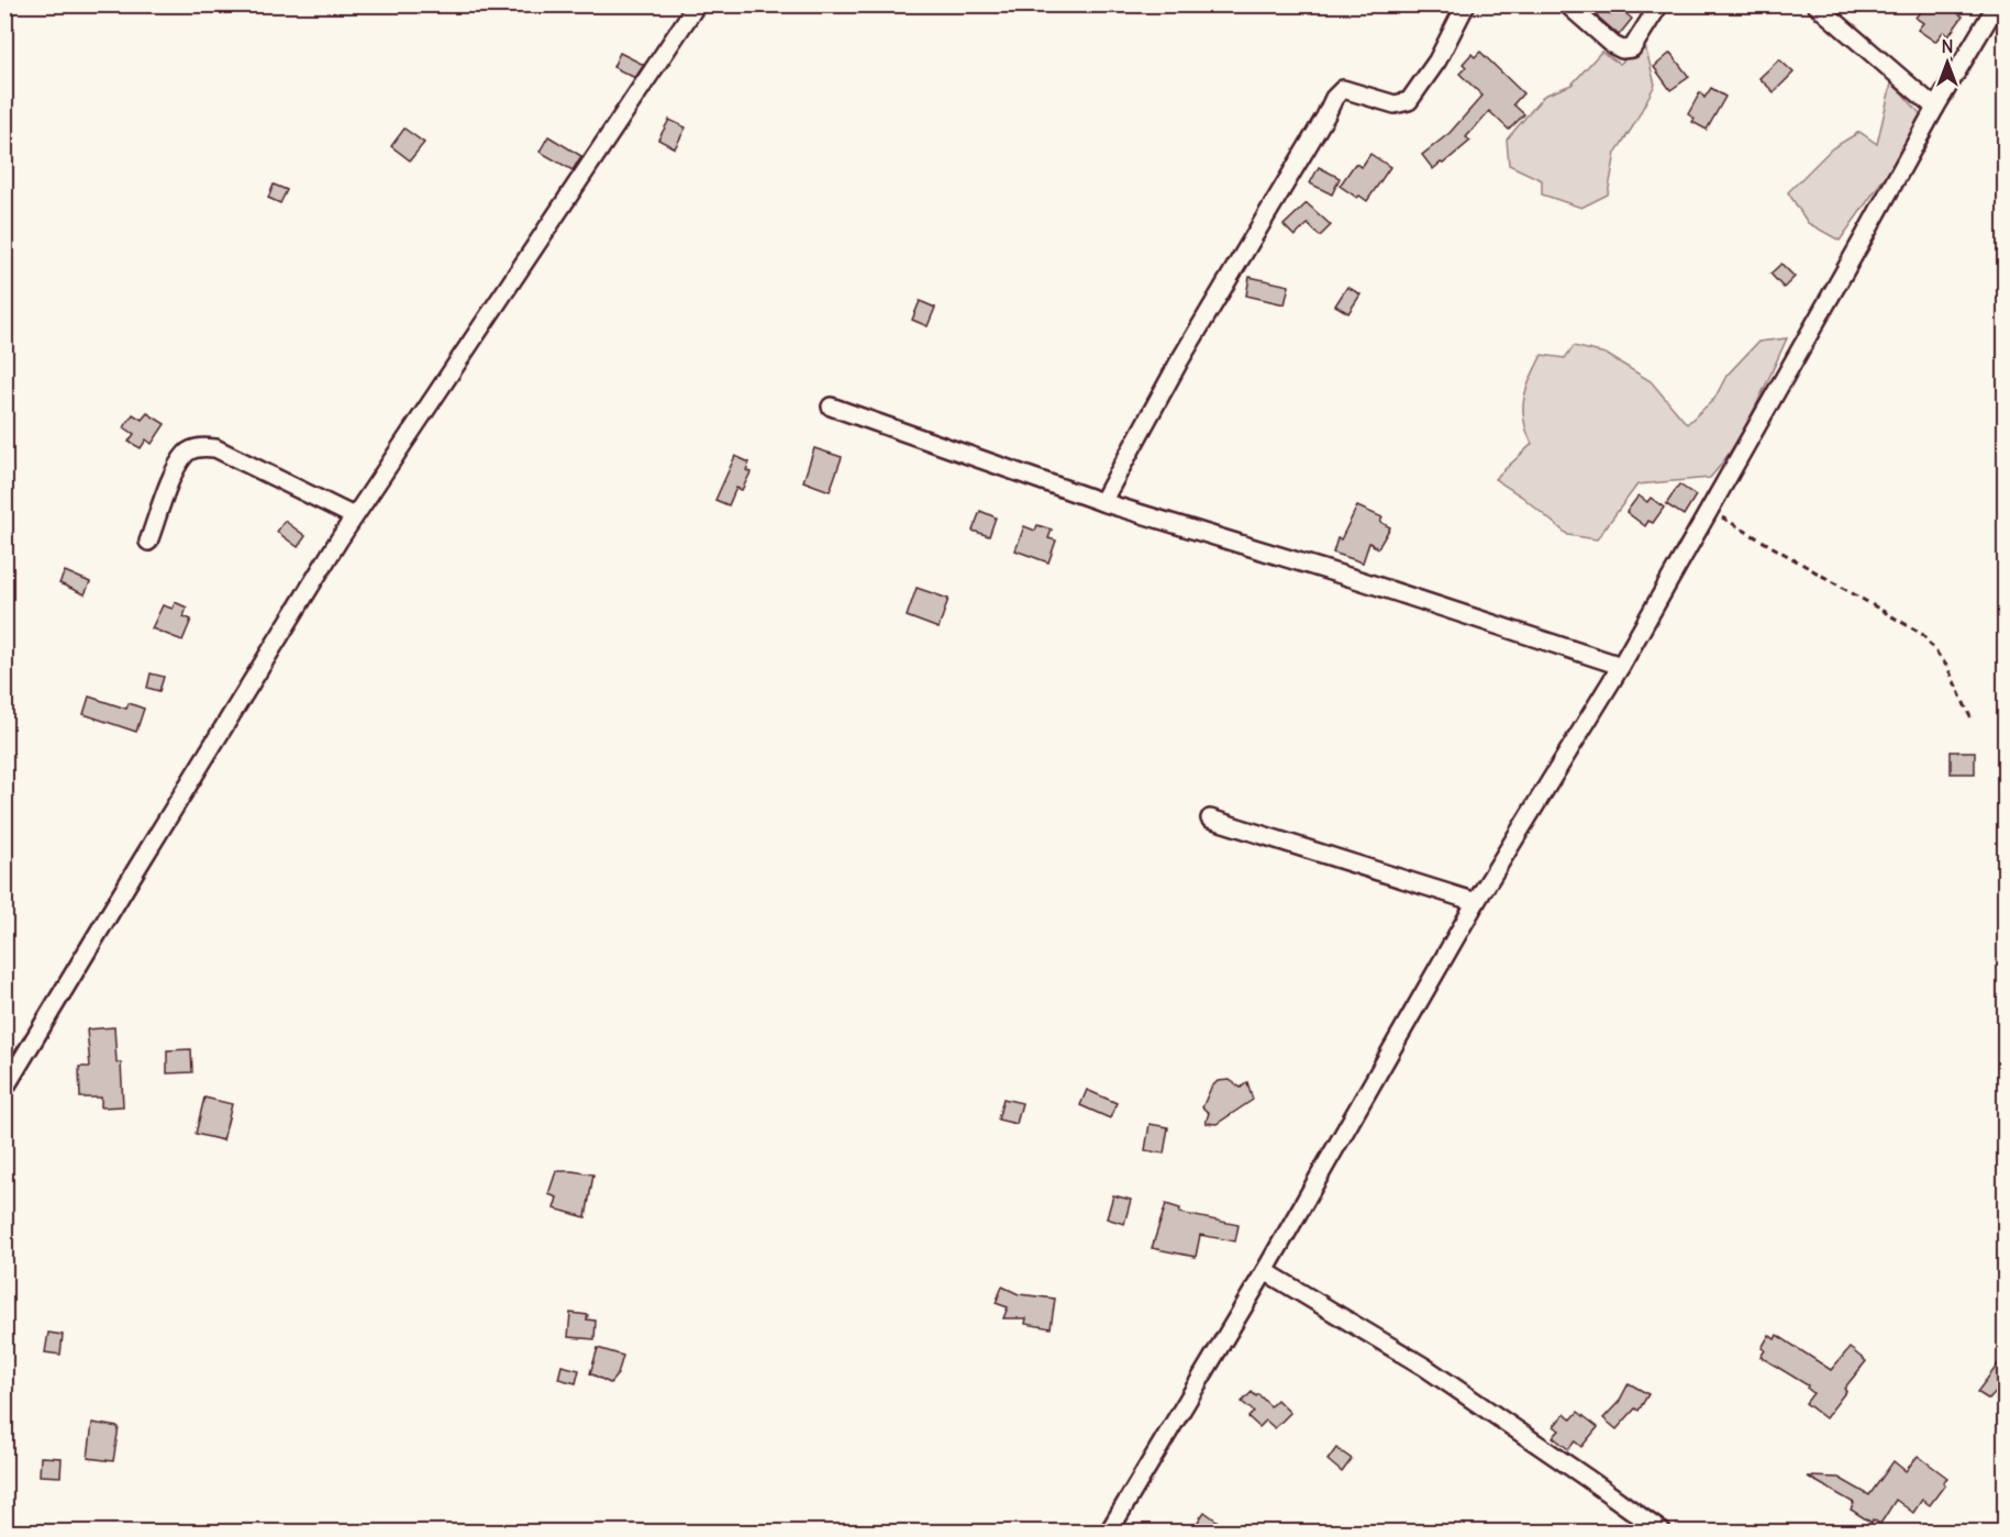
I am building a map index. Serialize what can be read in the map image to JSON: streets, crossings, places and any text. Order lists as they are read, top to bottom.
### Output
{
  "north": "top"
}
